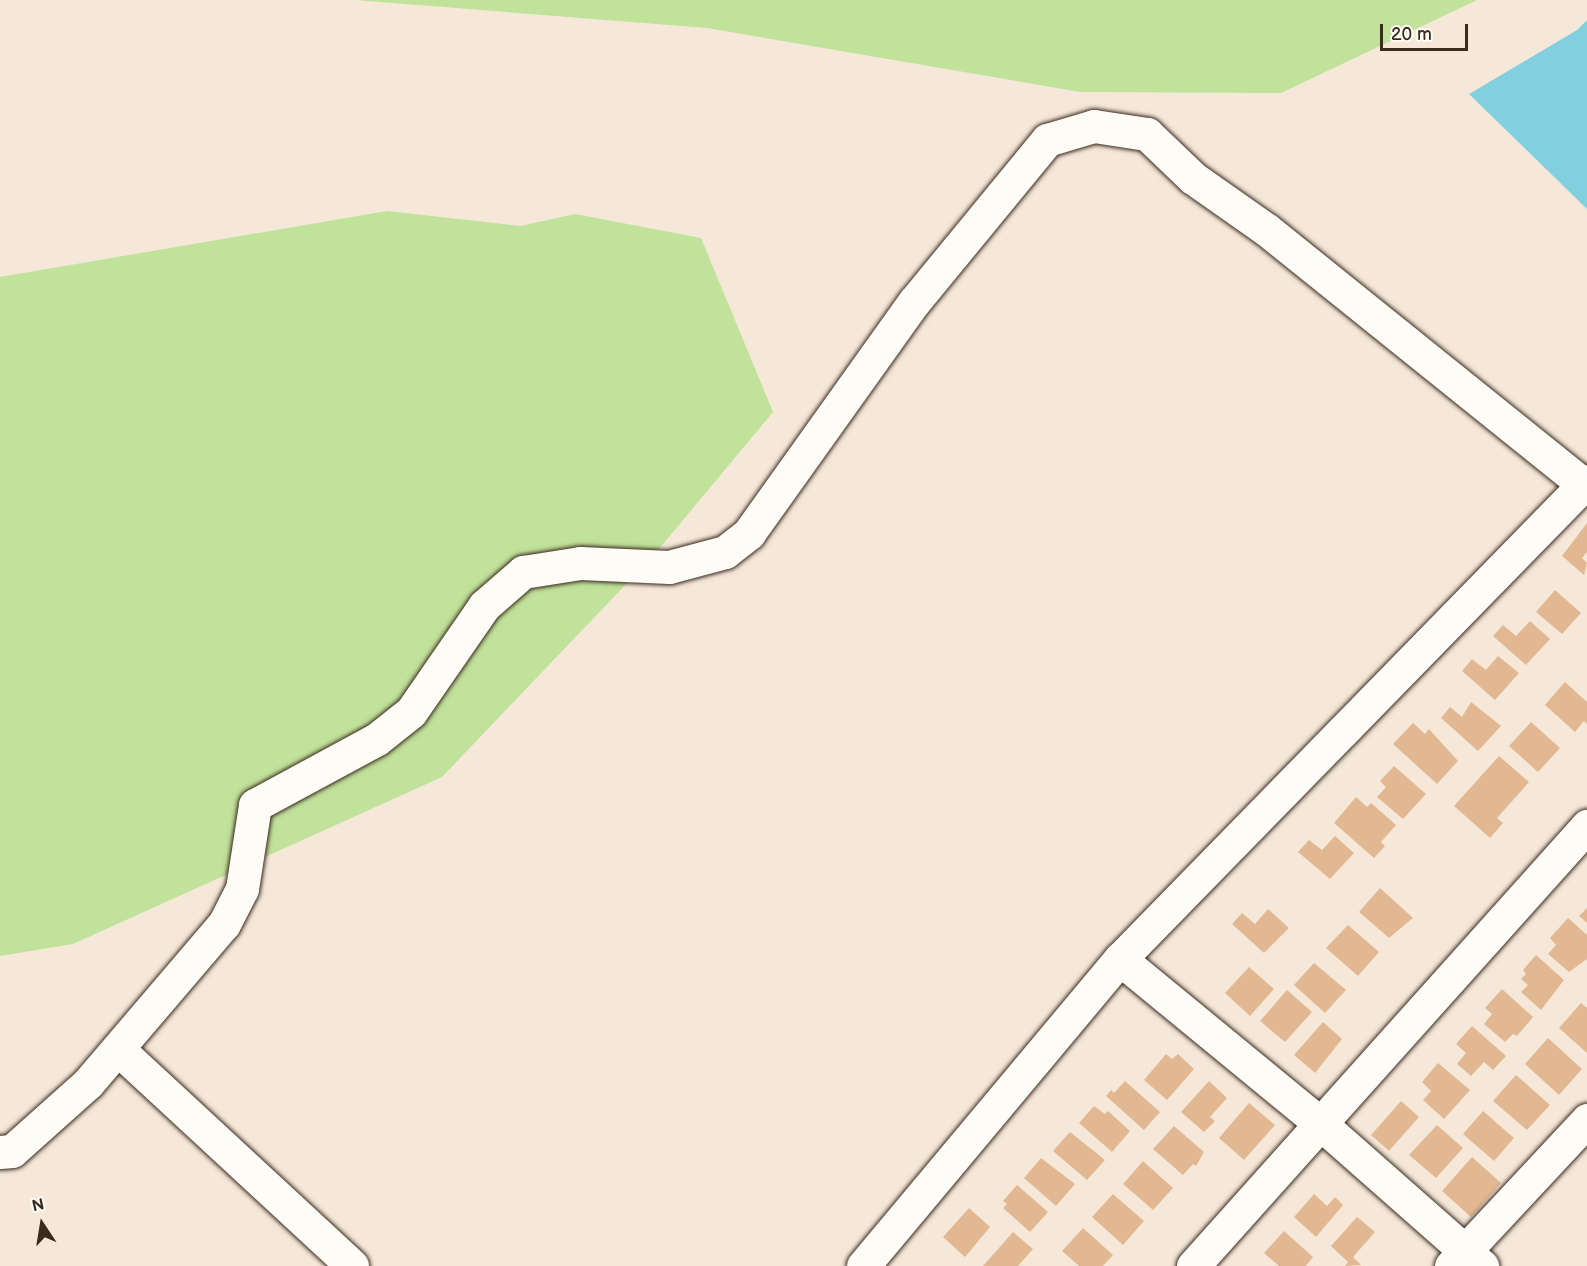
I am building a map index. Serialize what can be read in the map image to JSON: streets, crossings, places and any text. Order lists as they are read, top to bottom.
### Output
{
  "scale_bar": "20 m",
  "north": "top"
}
